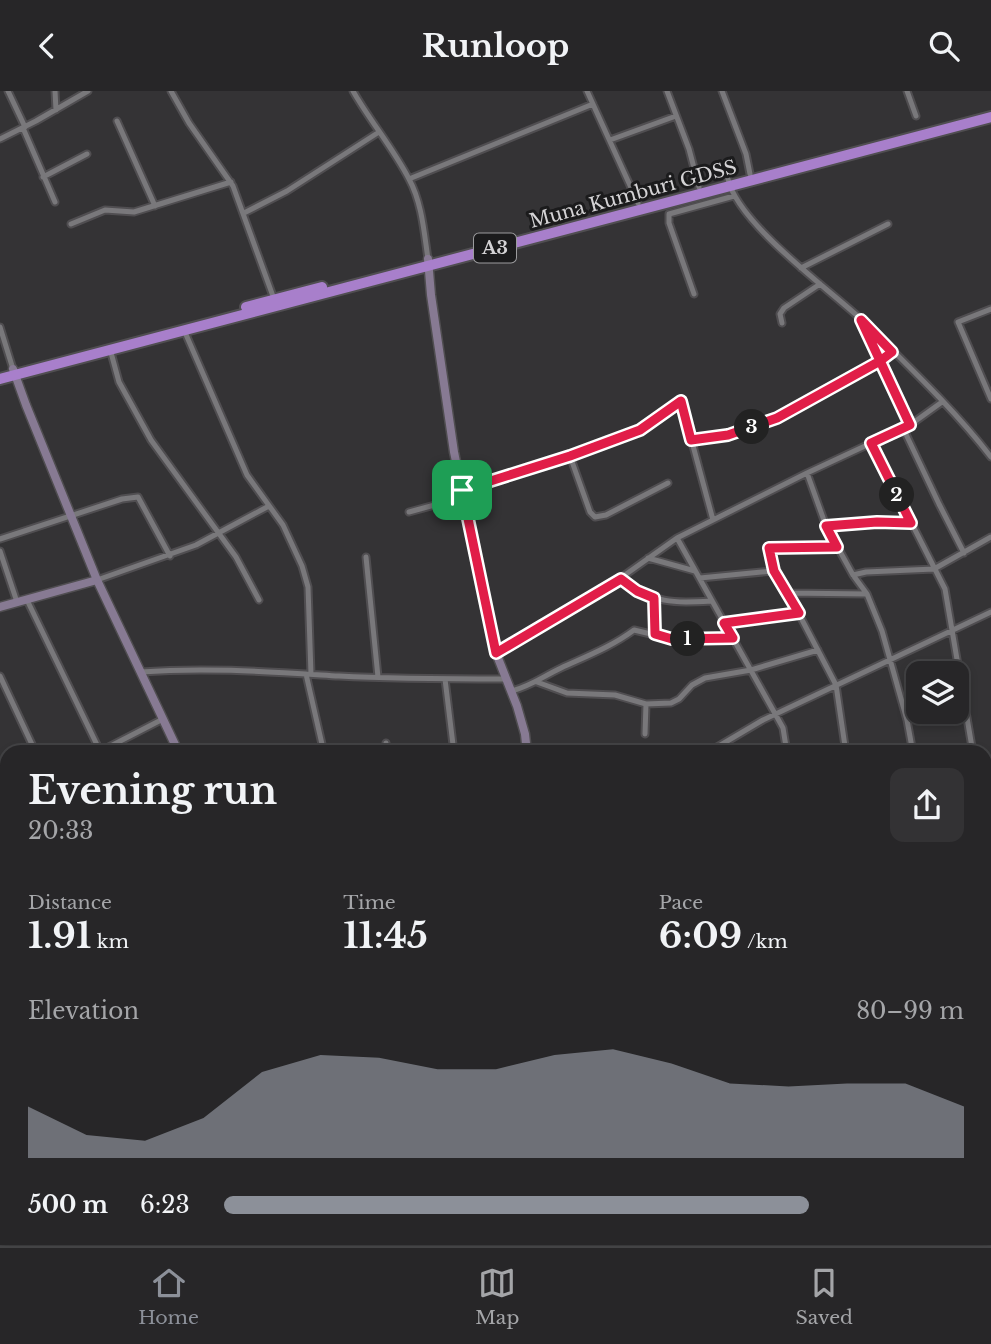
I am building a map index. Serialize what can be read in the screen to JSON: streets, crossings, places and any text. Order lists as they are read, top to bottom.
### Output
{
  "streets": {
    "highway": ["Muna Kumburi GDSS", "A3"]
  },
  "page": {
    "header": "Runloop",
    "pins": ["3", "2", "1"],
    "heading": ["Evening run", "20:33"],
    "stats": [
      ["Distance", "1.91 km"],
      ["Time", "11:45"],
      ["Pace", "6:09 /km"]
    ],
    "chart": ["Elevation", "80–99 m"],
    "list": [
      {
        "name": "500 m",
        "note": "6:23"
      }
    ],
    "tabs": ["Home", "Map", "Saved"]
  }
}
